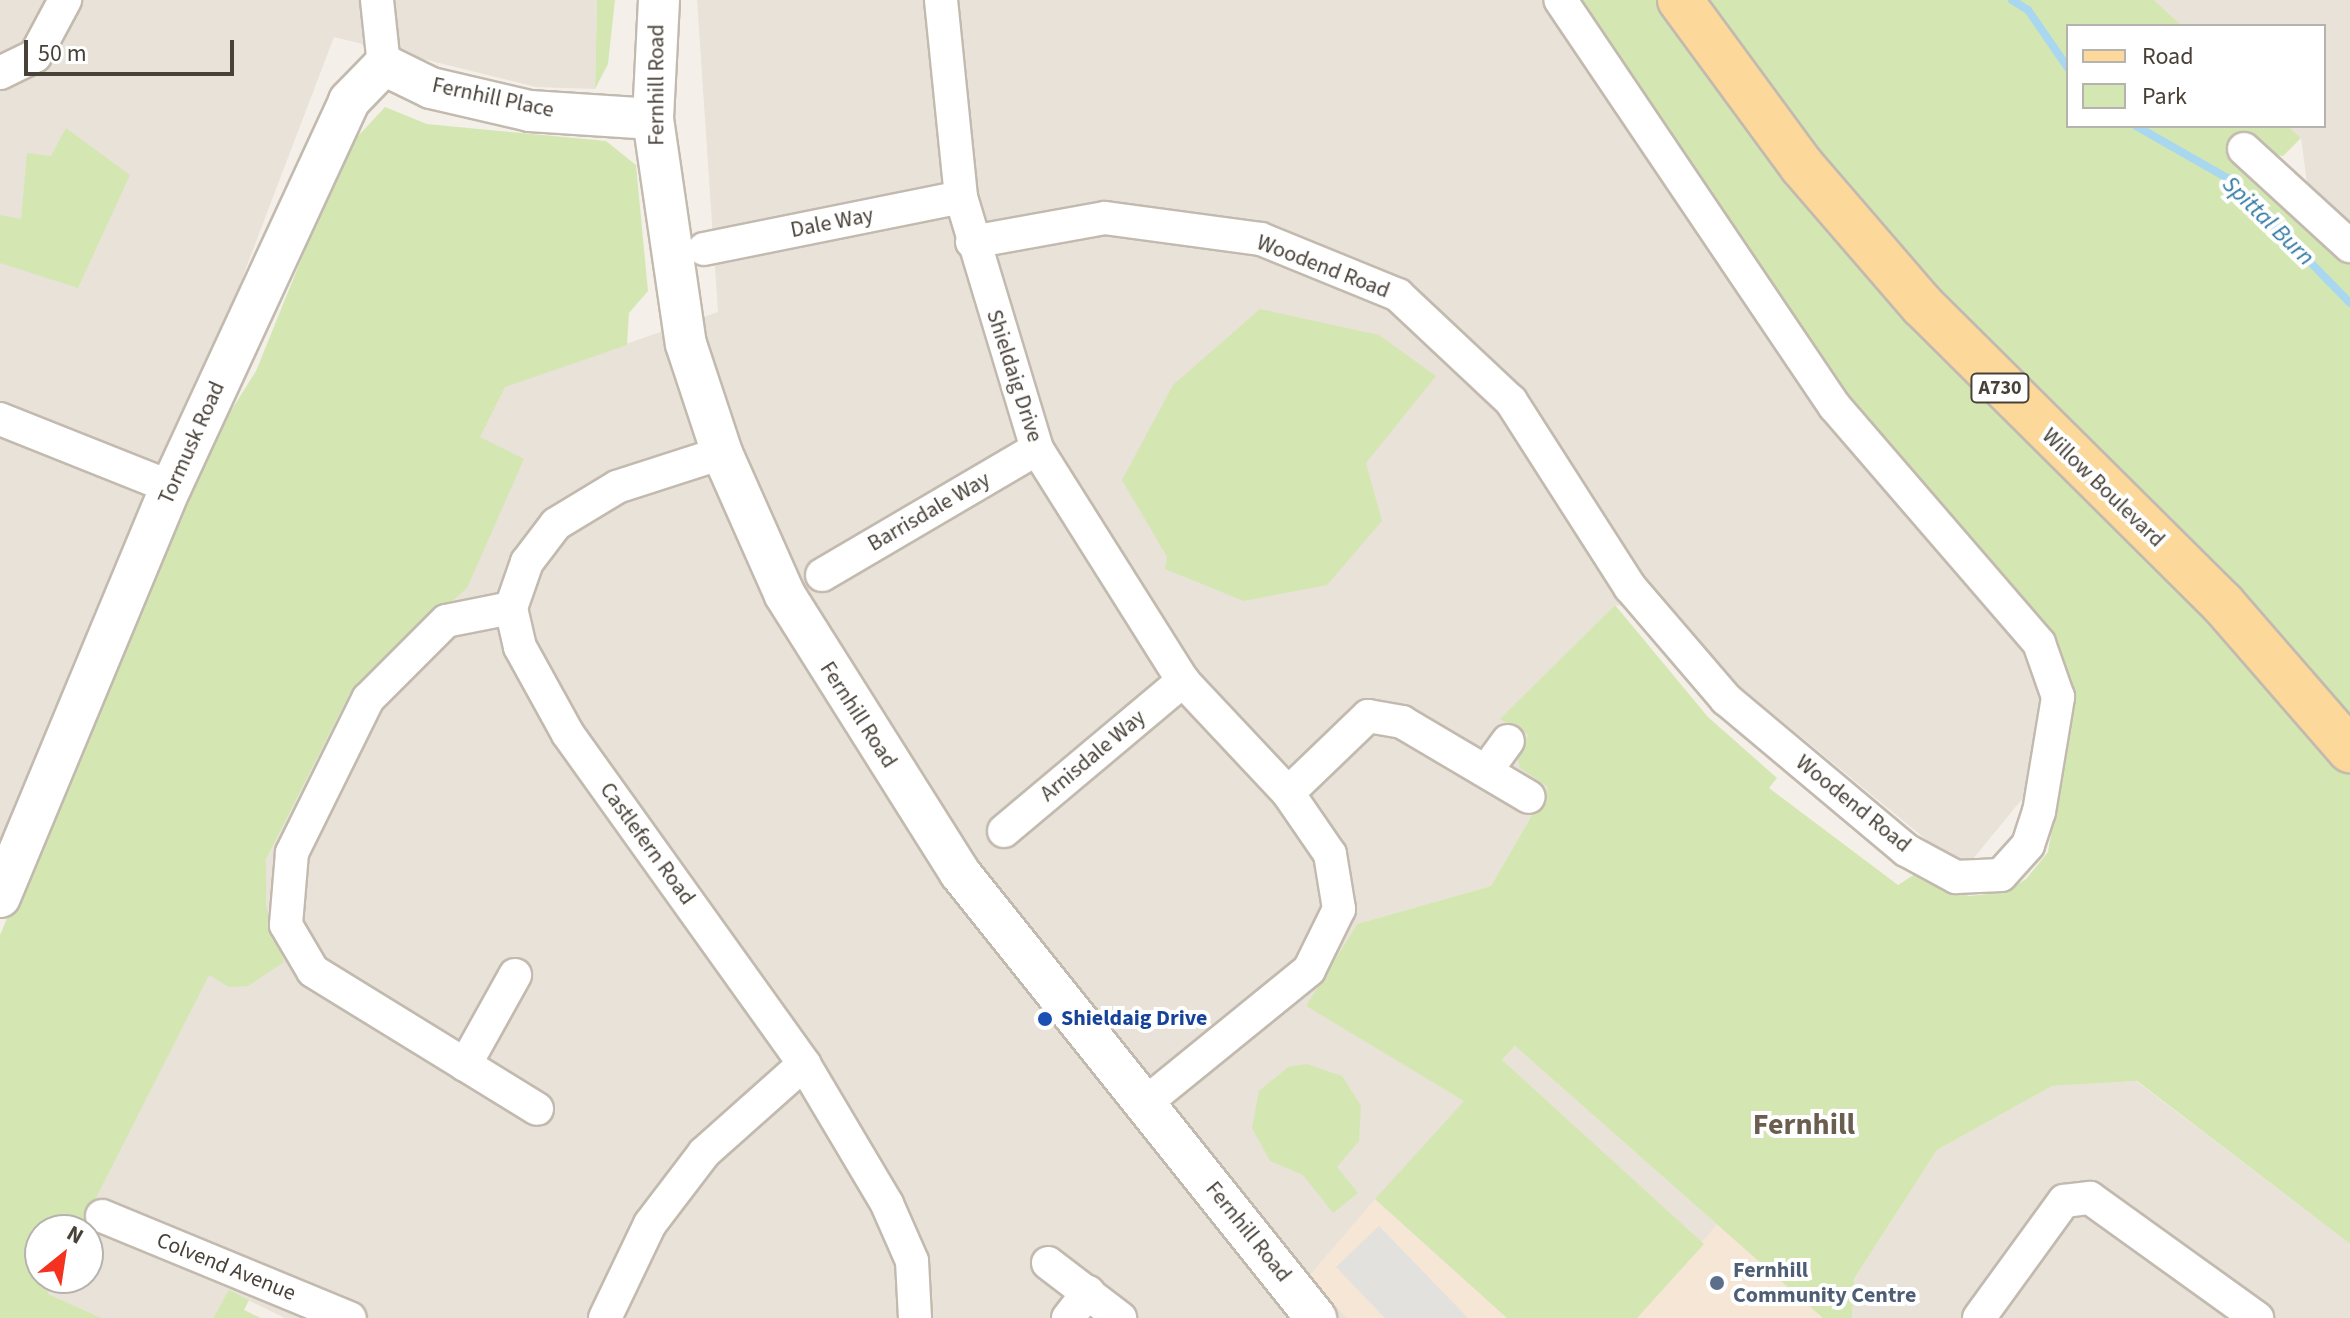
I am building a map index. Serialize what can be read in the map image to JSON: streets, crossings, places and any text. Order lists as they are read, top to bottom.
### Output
{
  "streets": {
    "main road": ["A730", "Willow Boulevard"],
    "street": [
      "Fernhill Road",
      "Fernhill Place",
      "Dale Way",
      "Woodend Road",
      "Shieldaig Drive",
      "Tormusk Road",
      "Barrisdale Way",
      "Arnisdale Way",
      "Castlefern Road",
      "Colvend Avenue"
    ]
  },
  "crossings": [
    ["Fernhill Road", "Fernhill Place"],
    ["Fernhill Road", "Shieldaig Drive"],
    ["Fernhill Place", "Tormusk Road"],
    ["Dale Way", "Shieldaig Drive"],
    ["Woodend Road", "Shieldaig Drive"],
    ["Shieldaig Drive", "Barrisdale Way"],
    ["Shieldaig Drive", "Arnisdale Way"]
  ],
  "districts": ["Fernhill"],
  "water": ["Spittal Burn"],
  "places": ["Shieldaig Drive", "Fernhill Community Centre"],
  "legend": ["Road", "Park"],
  "scale_bar": "50 m",
  "north": "top right"
}
